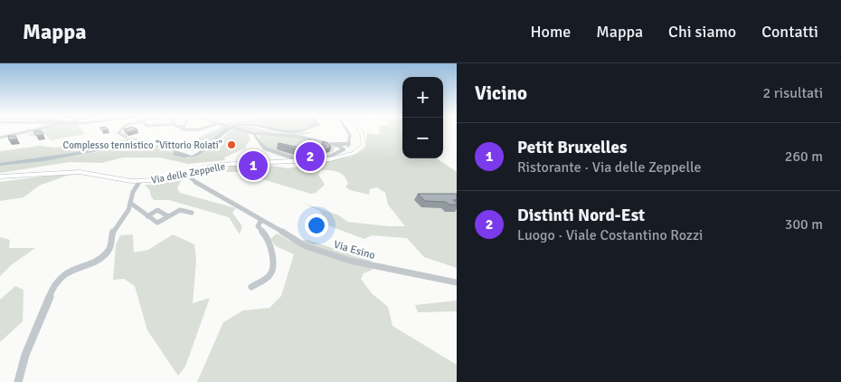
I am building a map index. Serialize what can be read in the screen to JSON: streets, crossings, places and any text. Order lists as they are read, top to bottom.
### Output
{
  "streets": {
    "main road": ["Via delle Zeppelle"],
    "street": ["Via Esino"]
  },
  "crossings": [
    ["Via delle Zeppelle", "Via Esino"]
  ],
  "places": ["Complesso tennistico \"Vittorio Roiati\""],
  "page": {
    "header": "Mappa",
    "nav": [
      "Home",
      "Mappa",
      "Chi siamo",
      "Contatti"
    ],
    "heading": ["Vicino", "2 risultati"],
    "map_buttons": ["+", "−"],
    "list": [
      {
        "mark": "1",
        "name": "Petit Bruxelles",
        "note": "Ristorante · Via delle Zeppelle",
        "value": "260 m"
      },
      {
        "mark": "2",
        "name": "Distinti Nord-Est",
        "note": "Luogo · Viale Costantino Rozzi",
        "value": "300 m"
      }
    ],
    "pins": ["2", "1"]
  }
}
